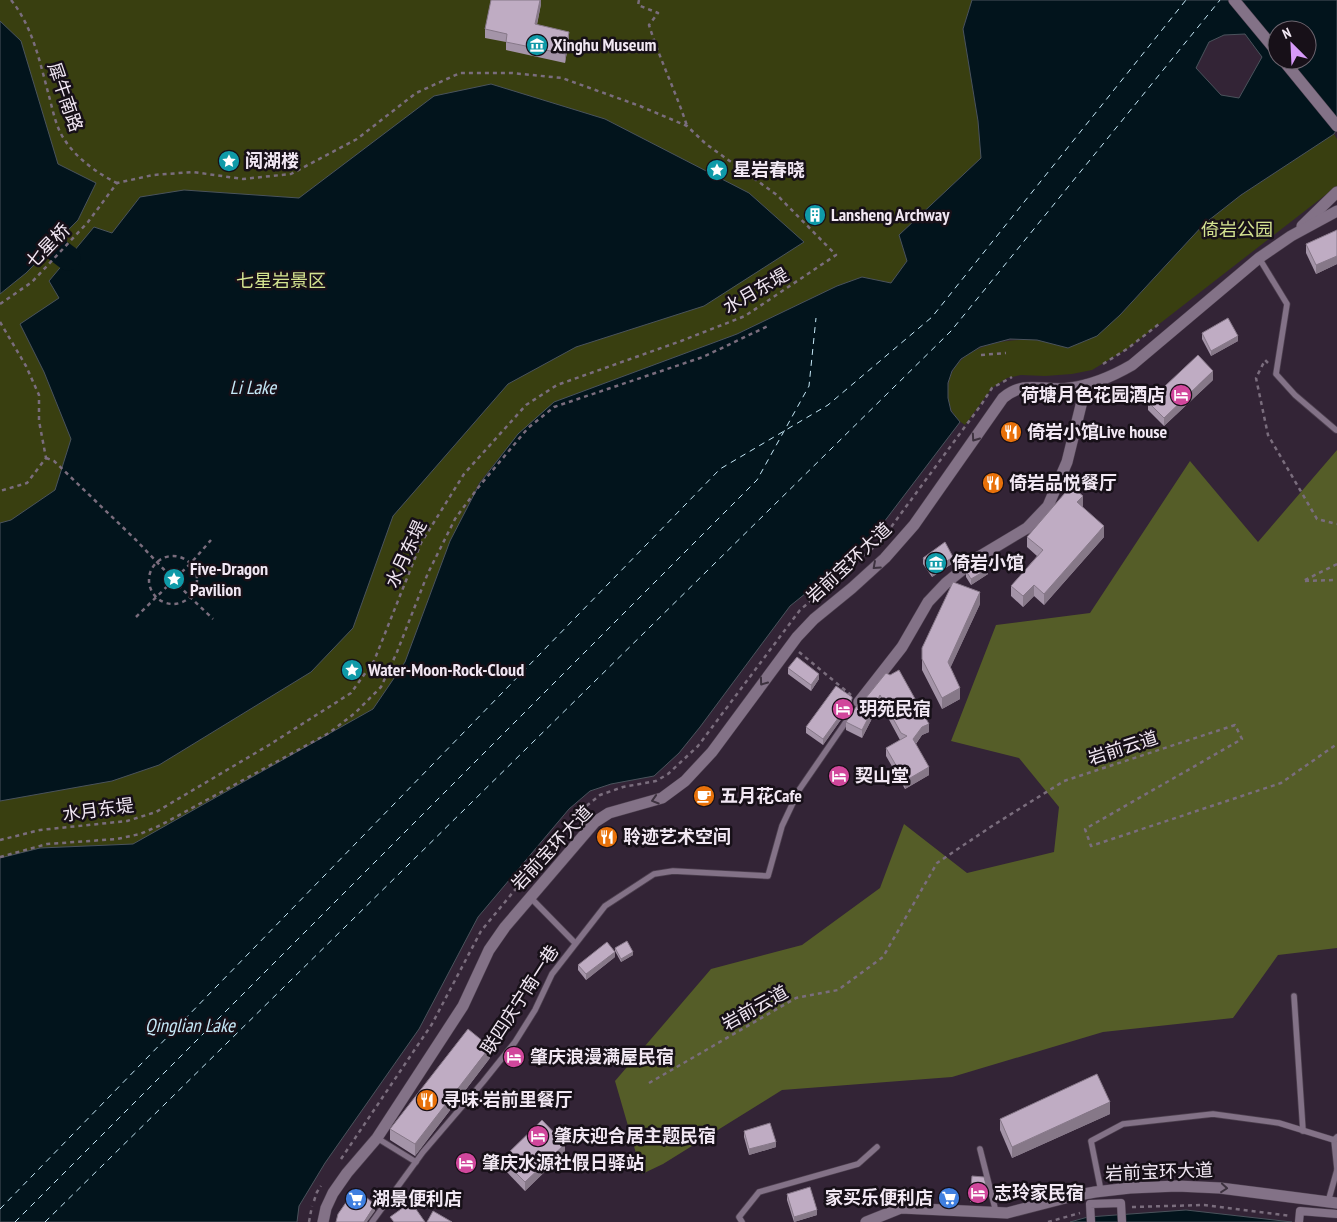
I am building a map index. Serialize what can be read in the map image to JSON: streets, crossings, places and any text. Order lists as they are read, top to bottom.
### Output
{
  "streets": {
    "street": ["岩前宝环大道"],
    "lane": ["联四庆宁南一巷"],
    "path": [
      "犀牛南路",
      "七星桥",
      "水月东堤",
      "岩前云道"
    ]
  },
  "crossings": [
    ["犀牛南路", "七星桥"]
  ],
  "water": ["Li Lake", "Qinglian Lake"],
  "parks": ["倚岩公园", "七星岩景区"],
  "places": {
    "museum": ["Xinghu Museum", "倚岩小馆"],
    "place": [
      "阅湖楼",
      "星岩春晓",
      "Five-Dragon Pavilion",
      "Water-Moon-Rock-Cloud"
    ],
    "building": ["Lansheng Archway"],
    "hotel": [
      "荷塘月色花园酒店",
      "玥苑民宿",
      "契山堂",
      "肇庆浪漫满屋民宿",
      "肇庆迎合居主题民宿",
      "肇庆水源社假日驿站",
      "志玲家民宿"
    ],
    "restaurant": [
      "倚岩小馆Live house",
      "倚岩品悦餐厅",
      "聆迹艺术空间",
      "寻味·岩前里餐厅"
    ],
    "cafe": ["五月花Cafe"],
    "supermarket": ["家买乐便利店", "湖景便利店"]
  },
  "north": "top left"
}
